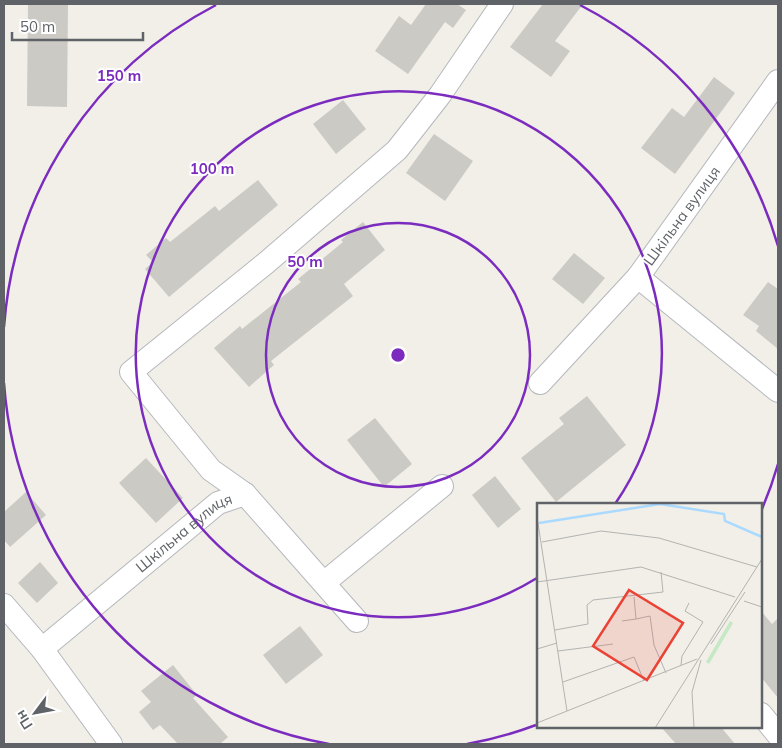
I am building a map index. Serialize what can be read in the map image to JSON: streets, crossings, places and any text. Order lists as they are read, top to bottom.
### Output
{
  "streets": {
    "street": ["Шкільна вулиця"]
  },
  "scale_bar": "50 m",
  "north": "bottom left",
  "rings": ["150 m", "100 m", "50 m"]
}
